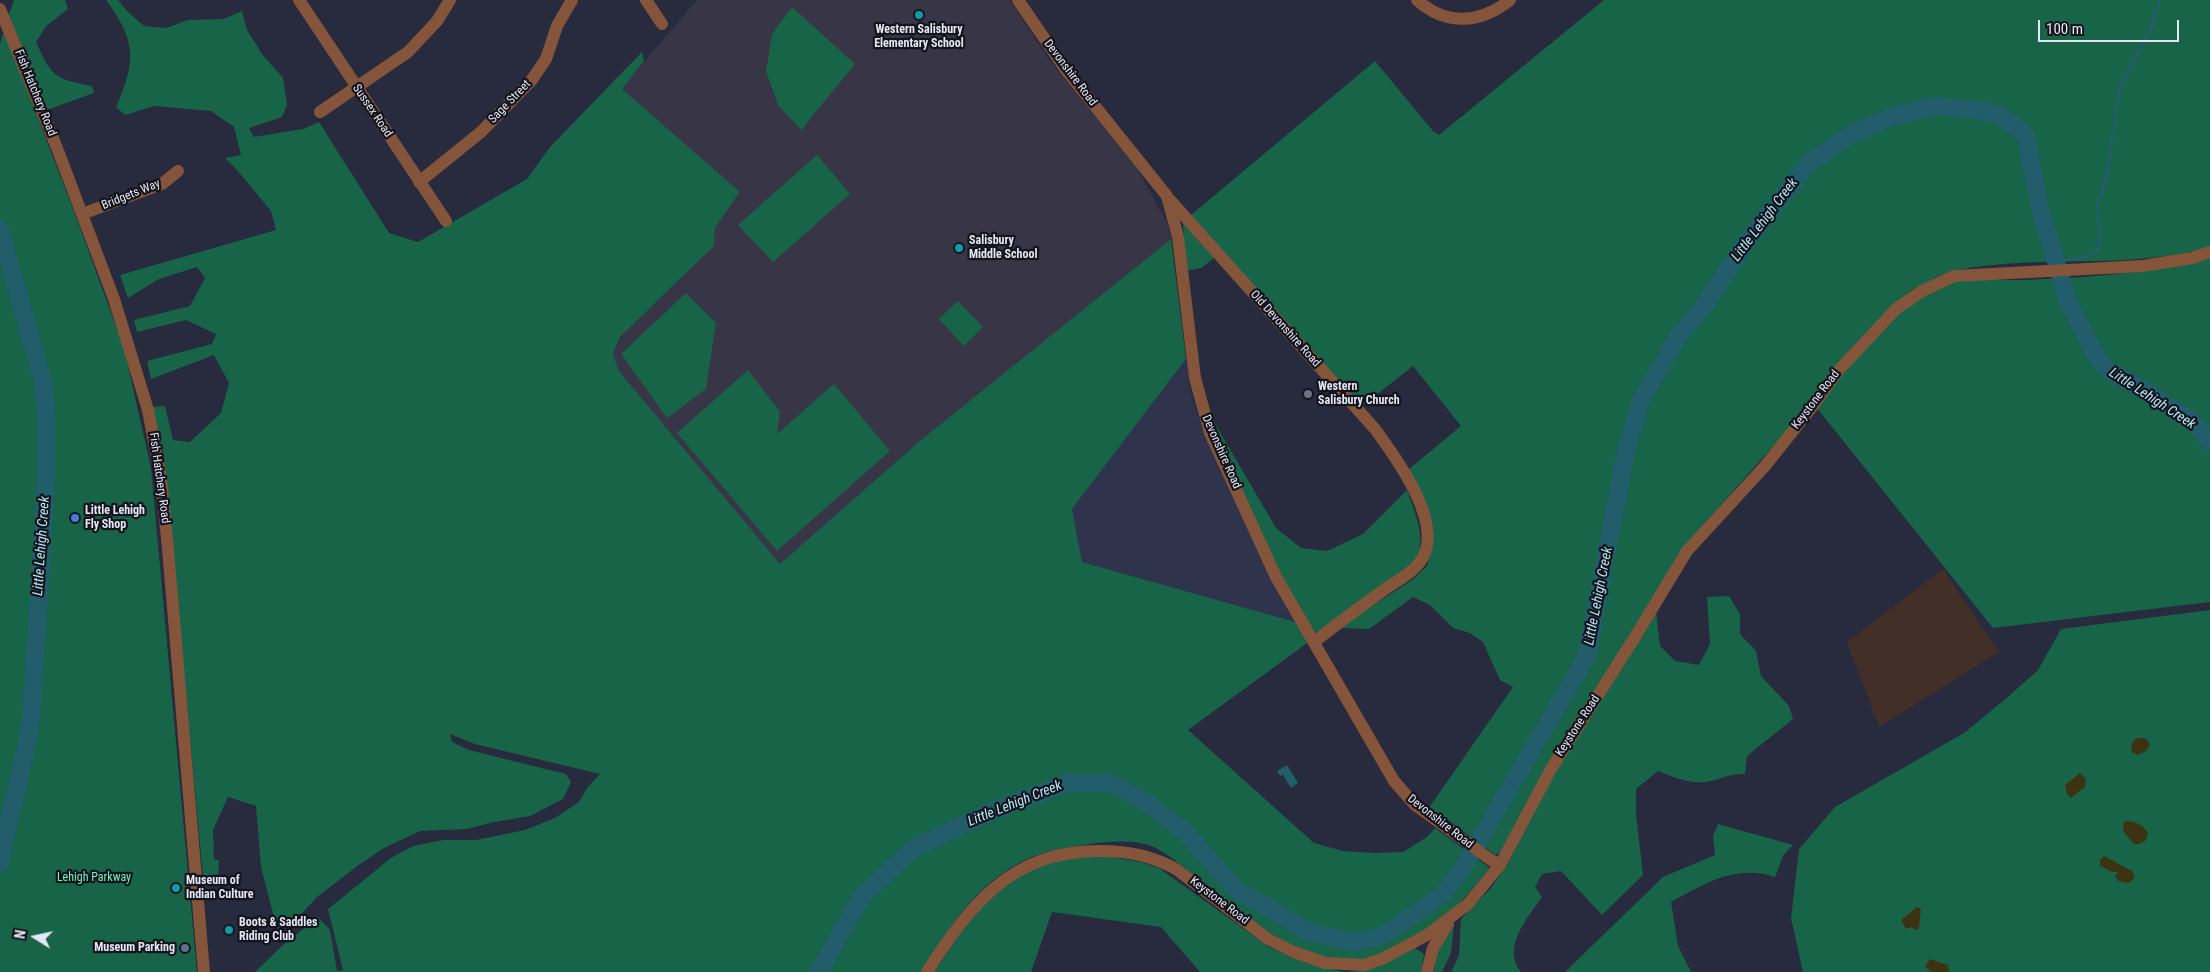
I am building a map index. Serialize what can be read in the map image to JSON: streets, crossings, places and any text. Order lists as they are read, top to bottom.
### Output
{
  "streets": {
    "street": [
      "Devonshire Road",
      "Fish Hatchery Road",
      "Sage Street",
      "Sussex Road",
      "Bridgets Way",
      "Old Devonshire Road",
      "Keystone Road"
    ]
  },
  "crossings": [
    ["Devonshire Road", "Old Devonshire Road"],
    ["Devonshire Road", "Keystone Road"],
    ["Fish Hatchery Road", "Bridgets Way"],
    ["Sage Street", "Sussex Road"]
  ],
  "water": ["Little Lehigh Creek"],
  "parks": ["Lehigh Parkway"],
  "places": [
    "Western Salisbury Elementary School",
    "Salisbury Middle School",
    "Western Salisbury Church",
    "Little Lehigh Fly Shop",
    "Museum of Indian Culture",
    "Boots & Saddles Riding Club",
    "Museum Parking"
  ],
  "scale_bar": "100 m",
  "north": "left"
}
